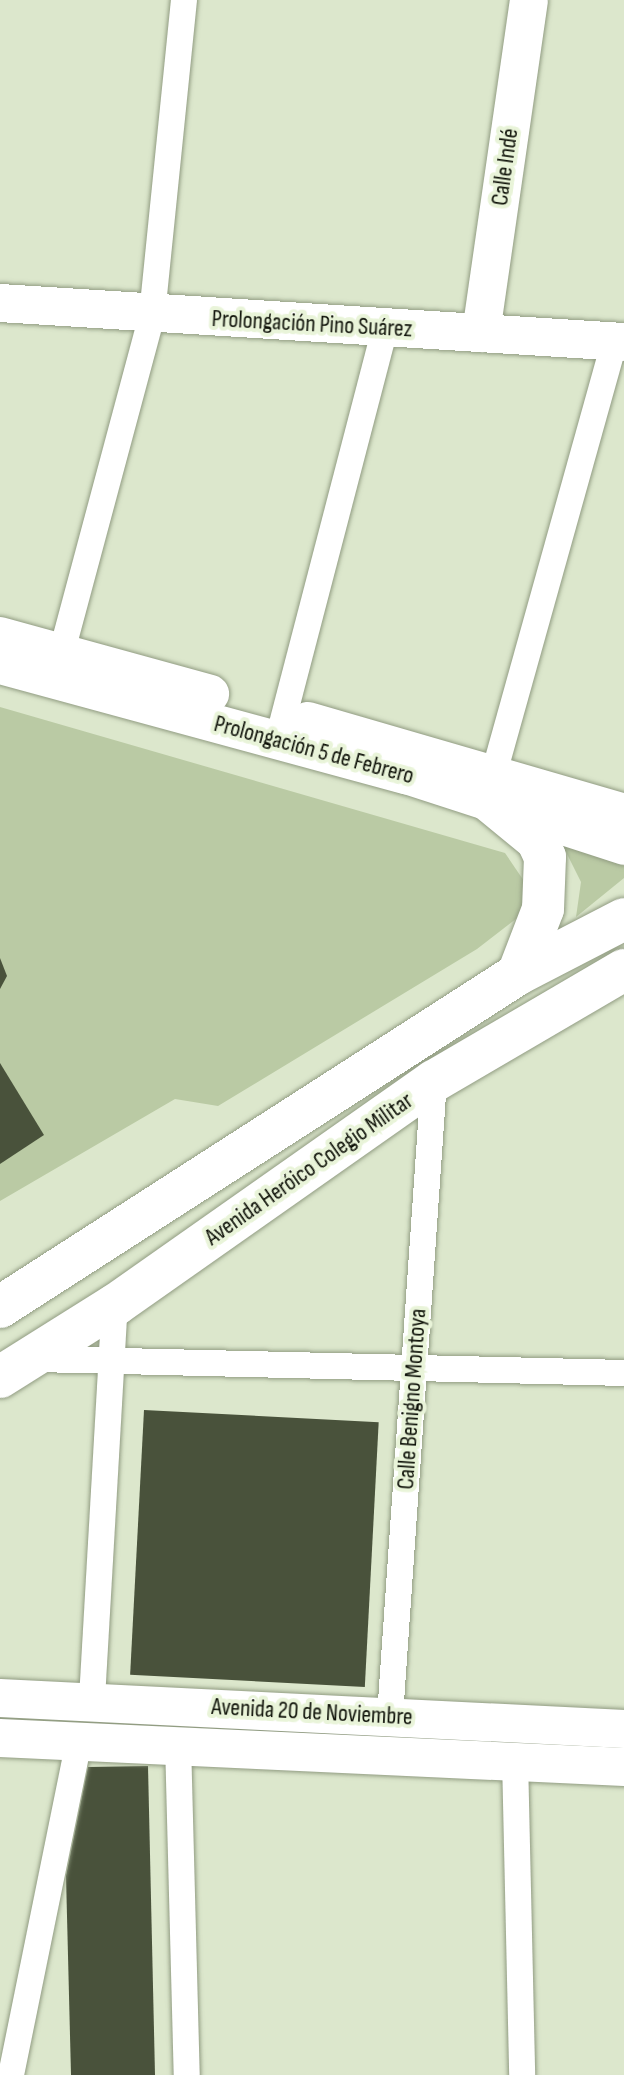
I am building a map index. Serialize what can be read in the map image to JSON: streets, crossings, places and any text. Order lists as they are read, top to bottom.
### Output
{
  "streets": {
    "main road": [
      "Calle Indé",
      "Prolongación Pino Suárez",
      "Prolongación 5 de Febrero",
      "Avenida Heróico Colegio Militar",
      "Avenida 20 de Noviembre"
    ],
    "street": ["Calle Benigno Montoya"]
  },
  "crossings": [
    ["Calle Indé", "Prolongación Pino Suárez"],
    ["Avenida Heróico Colegio Militar", "Calle Benigno Montoya"],
    ["Calle Benigno Montoya", "Avenida 20 de Noviembre"]
  ]
}
